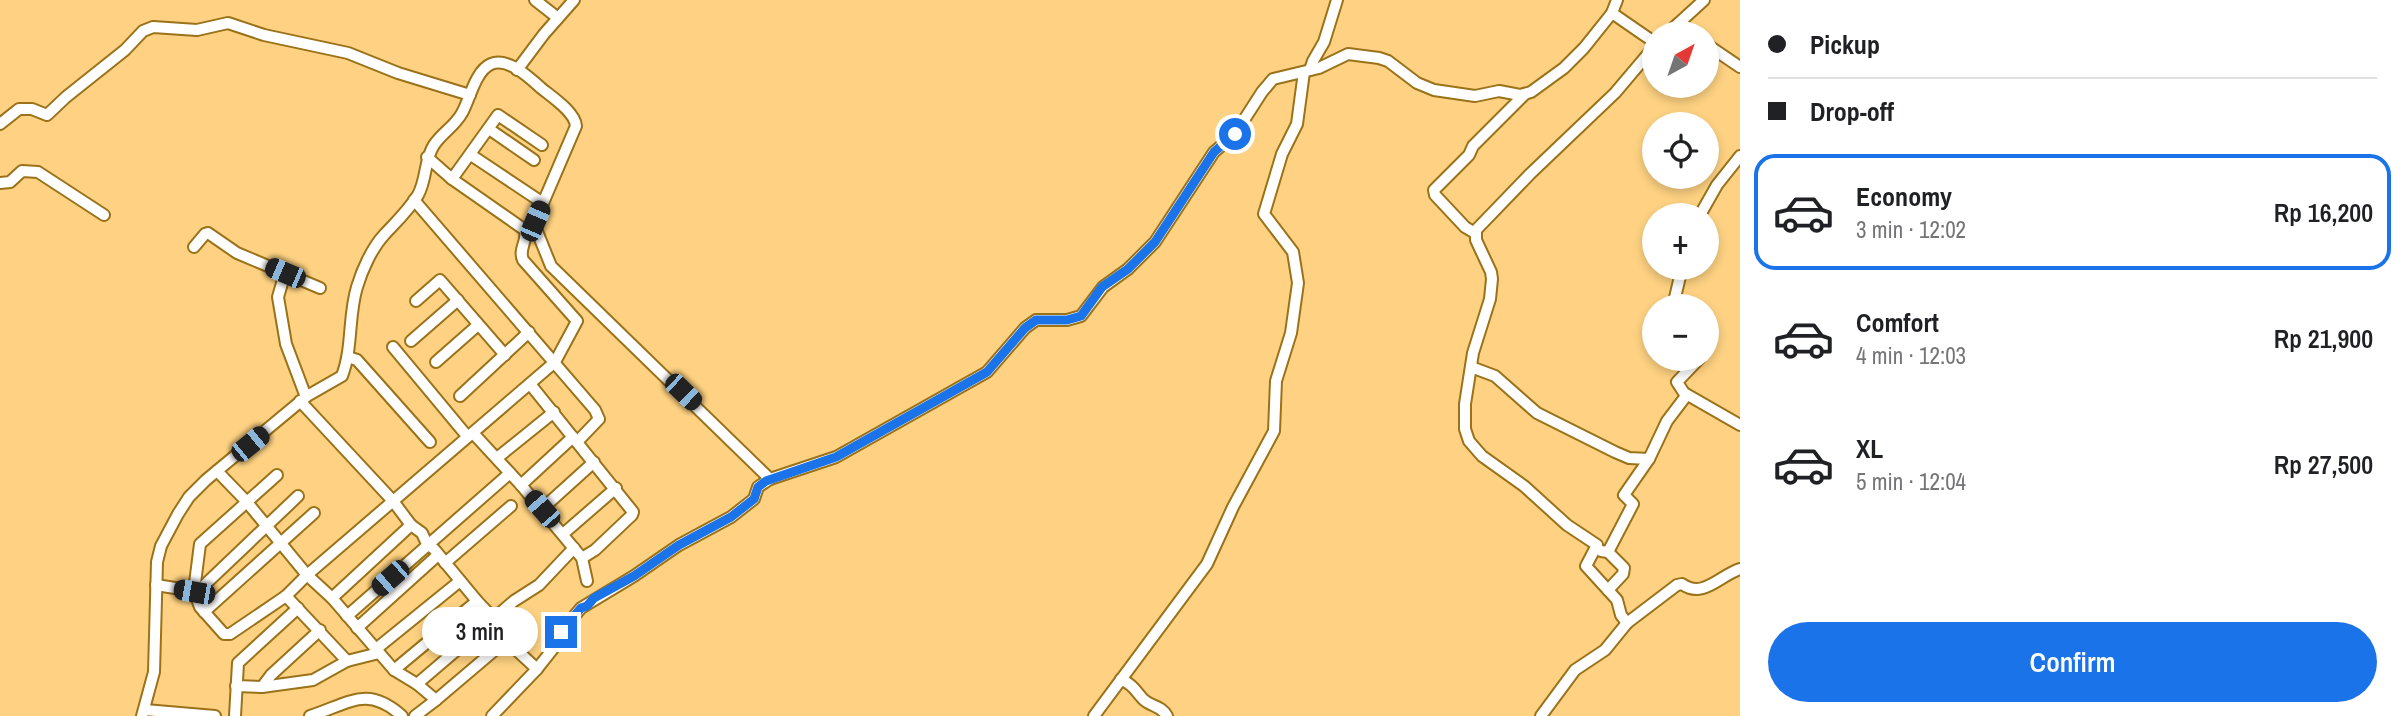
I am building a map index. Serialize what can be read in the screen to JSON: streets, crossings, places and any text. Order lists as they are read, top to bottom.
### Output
{
  "north": "top right",
  "page": {
    "banner": ["Pickup", "Drop-off"],
    "map_buttons": ["+", "−"],
    "list": [
      {
        "name": "Economy",
        "note": "3 min · 12:02",
        "value": "Rp 16,200"
      },
      {
        "name": "Comfort",
        "note": "4 min · 12:03",
        "value": "Rp 21,900"
      },
      {
        "name": "XL",
        "note": "5 min · 12:04",
        "value": "Rp 27,500"
      }
    ],
    "bubble": "3 min",
    "buttons": "Confirm"
  }
}
